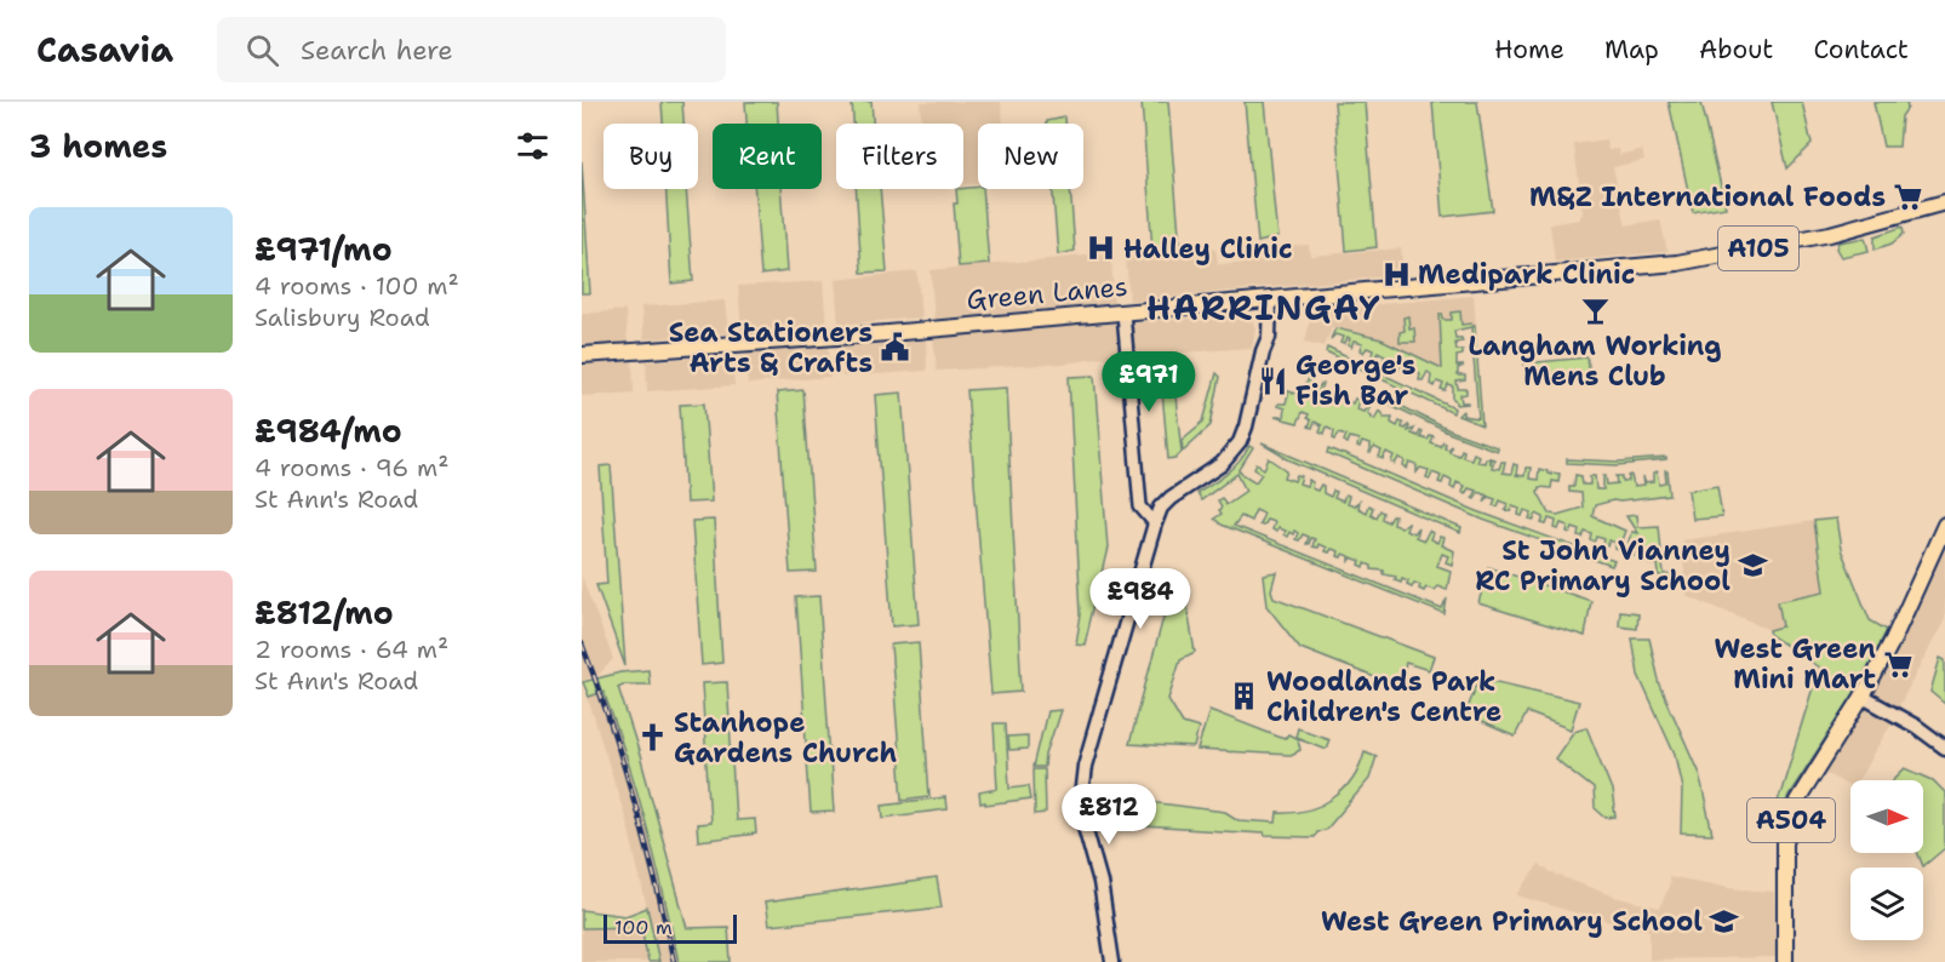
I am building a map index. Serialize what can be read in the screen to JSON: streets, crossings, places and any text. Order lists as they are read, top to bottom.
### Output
{
  "streets": {
    "main road": ["A105", "Green Lanes", "A504"]
  },
  "districts": ["HARRINGAY"],
  "places": {
    "supermarket": ["M&Z International Foods", "West Green Mini Mart"],
    "hospital": ["Halley Clinic", "Medipark Clinic"],
    "bar": ["Langham Working Mens Club"],
    "public building": ["Sea Stationers Arts & Crafts"],
    "restaurant": ["George's Fish Bar"],
    "school or university": ["St John Vianney RC Primary School", "West Green Primary School"],
    "building": ["Woodlands Park Children's Centre"],
    "church": ["Stanhope Gardens Church"]
  },
  "scale_bar": "100 m",
  "north": "right",
  "page": {
    "header": "Casavia",
    "search": "Search here",
    "nav": [
      "Home",
      "Map",
      "About",
      "Contact"
    ],
    "heading": "3 homes",
    "chip": [
      "Buy",
      "Rent",
      "Filters",
      "New"
    ],
    "list": [
      {
        "name": "£971/mo",
        "note": "4 rooms · 100 m² · Salisbury Road"
      },
      {
        "name": "£984/mo",
        "note": "4 rooms · 96 m² · St Ann's Road"
      },
      {
        "name": "£812/mo",
        "note": "2 rooms · 64 m² · St Ann's Road"
      }
    ],
    "price": ["£971", "£984", "£812"],
    "scale": "100 m"
  }
}
